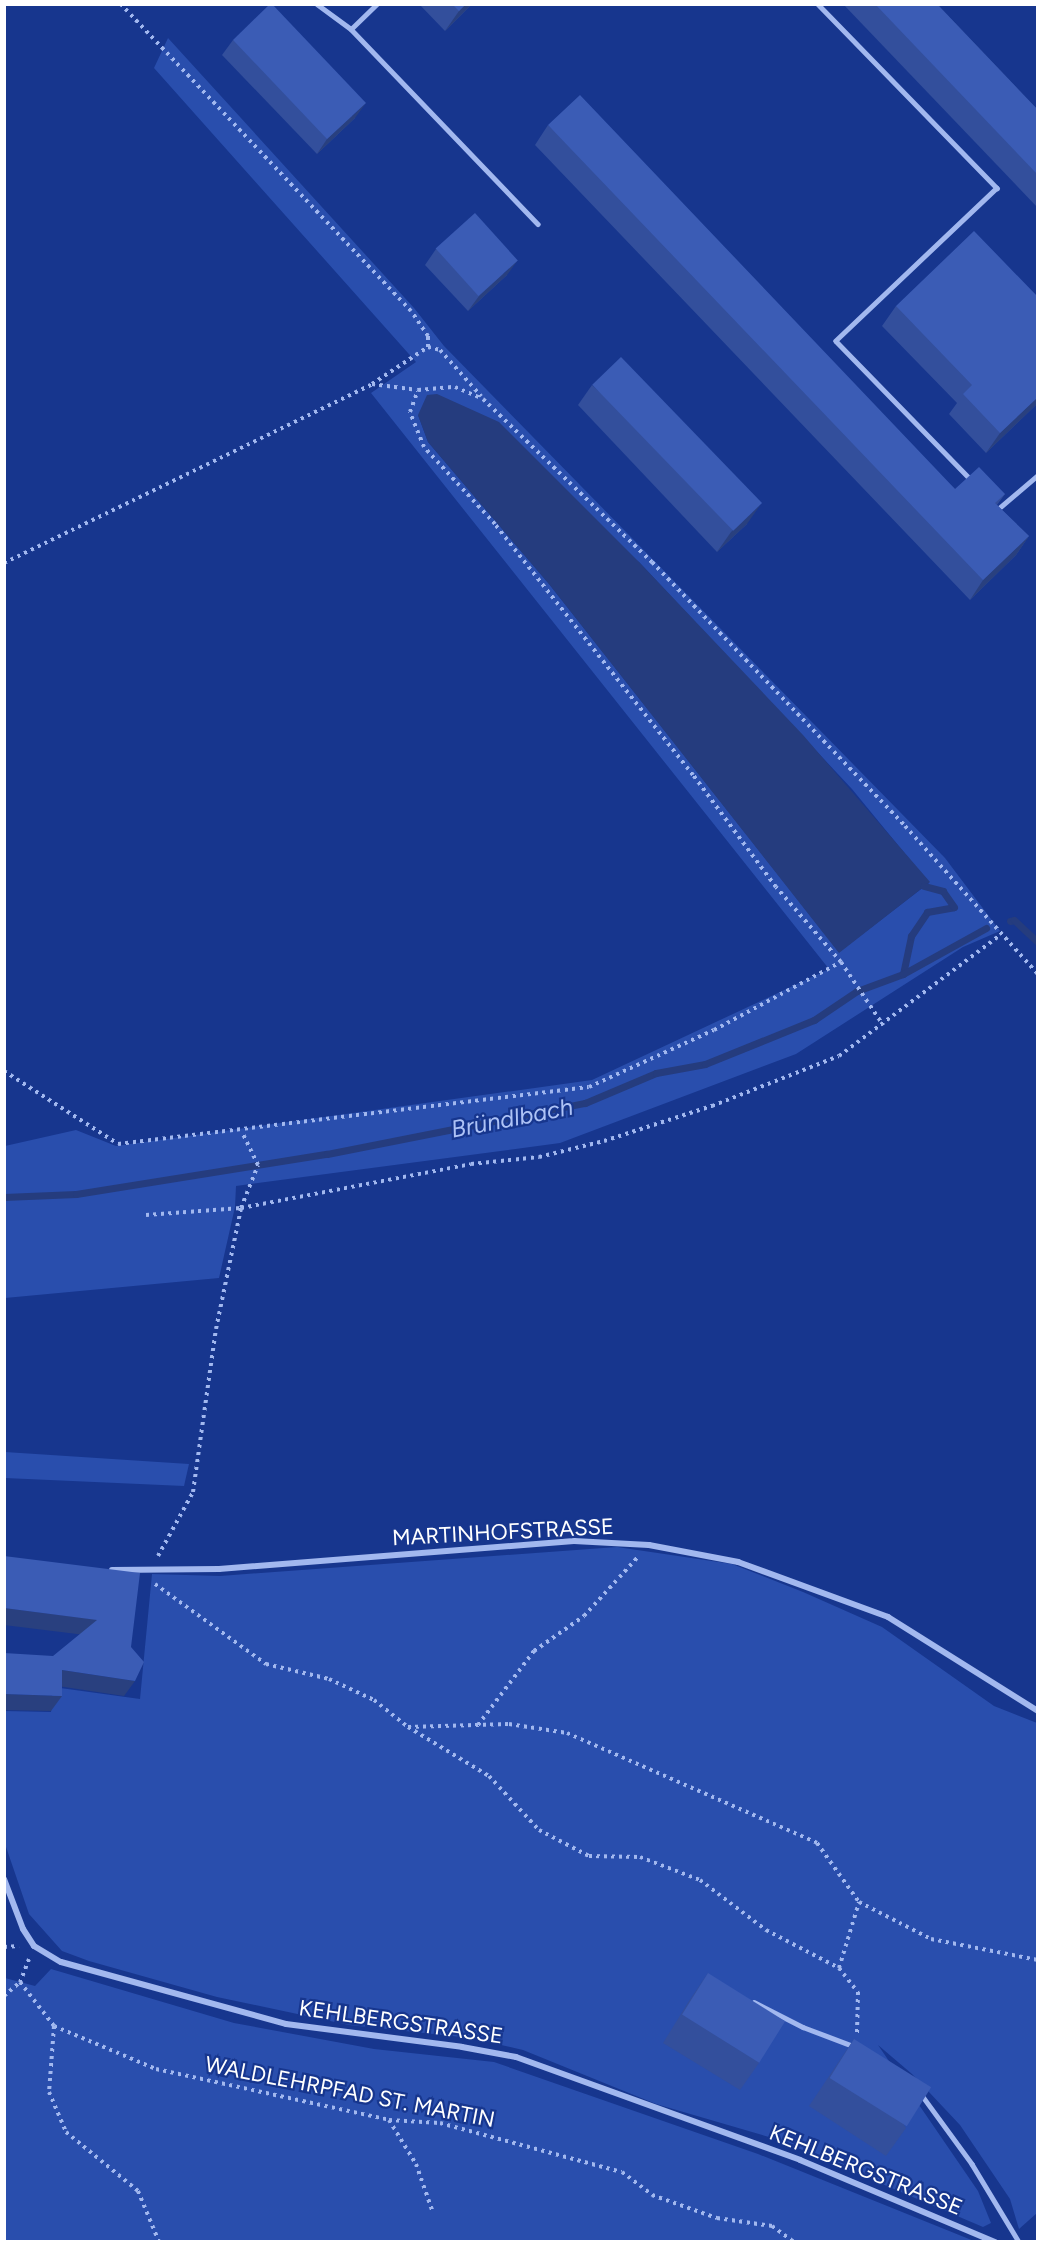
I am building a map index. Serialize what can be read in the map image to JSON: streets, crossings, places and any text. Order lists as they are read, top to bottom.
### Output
{
  "streets": {
    "street": ["MARTINHOFSTRASSE", "KEHLBERGSTRASSE"],
    "path": ["WALDLEHRPFAD ST. MARTIN"]
  },
  "water": ["Bründlbach"]
}
